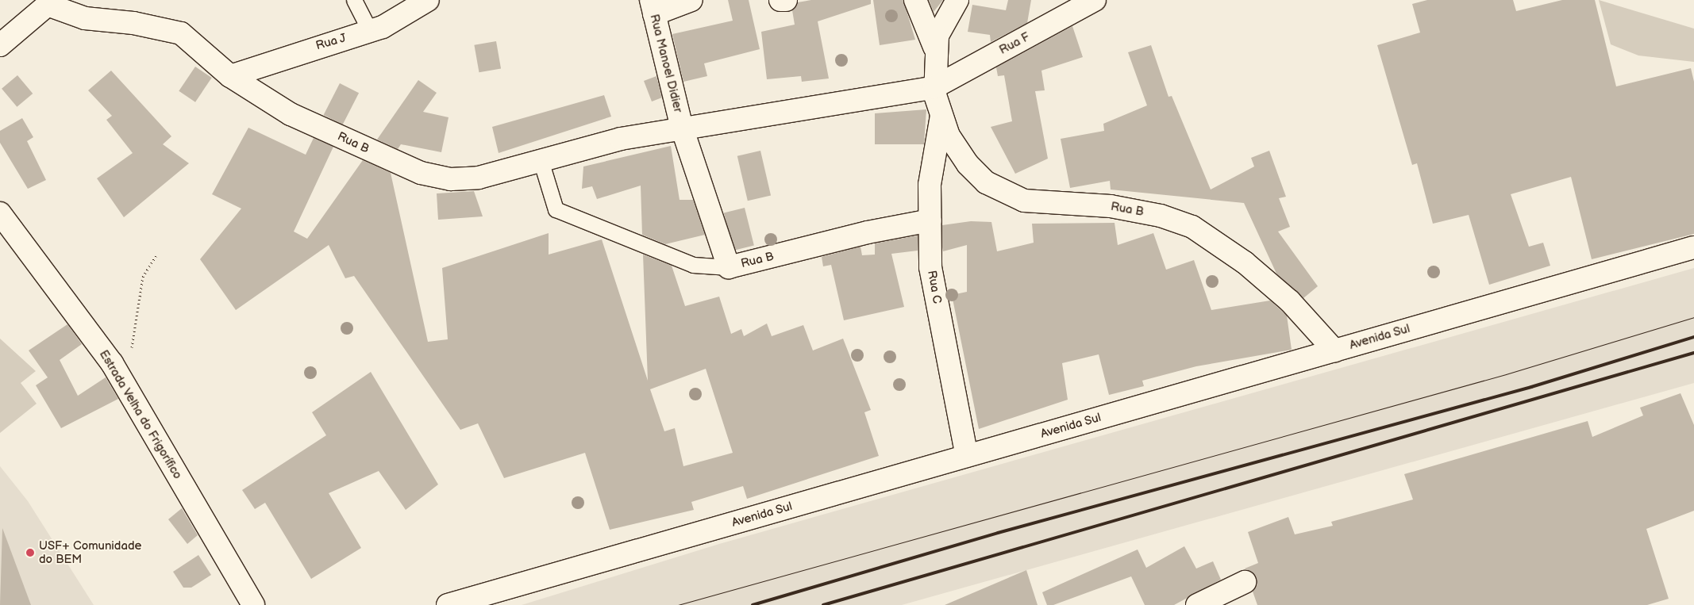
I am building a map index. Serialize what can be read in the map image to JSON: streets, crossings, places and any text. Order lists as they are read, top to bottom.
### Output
{
  "streets": {
    "street": [
      "Rua J",
      "Rua F",
      "Rua Manoel Didier",
      "Rua B",
      "Rua C",
      "Avenida Sul",
      "Estrada Velha do Frigorífico"
    ]
  },
  "crossings": [
    ["Rua J", "Rua B"],
    ["Rua F", "Rua B"],
    ["Rua Manoel Didier", "Rua B"],
    ["Rua B", "Rua C"],
    ["Rua B", "Avenida Sul"],
    ["Rua C", "Avenida Sul"]
  ],
  "places": ["USF+ Comunidade do BEM"]
}
